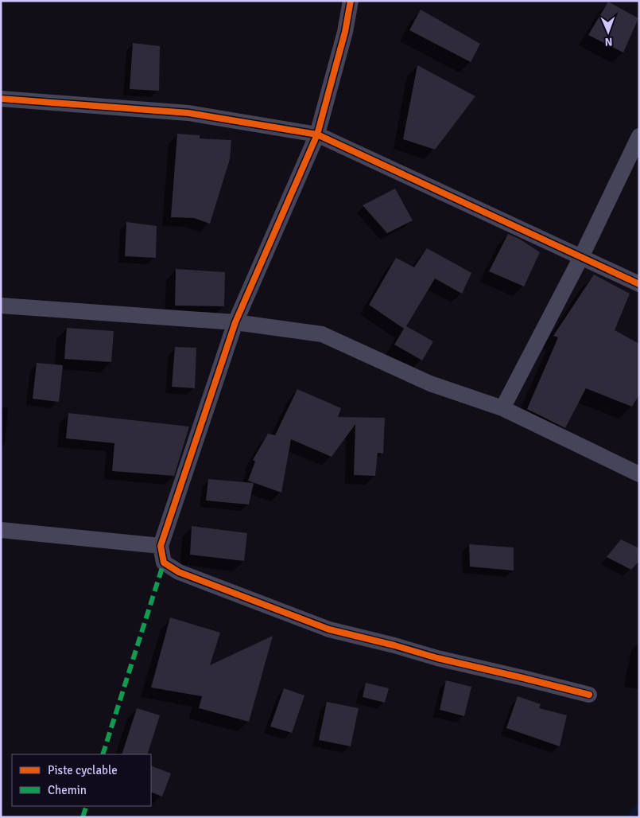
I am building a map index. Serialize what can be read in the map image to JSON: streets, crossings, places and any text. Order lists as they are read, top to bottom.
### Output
{
  "legend": ["Piste cyclable", "Chemin"],
  "north": "bottom"
}
